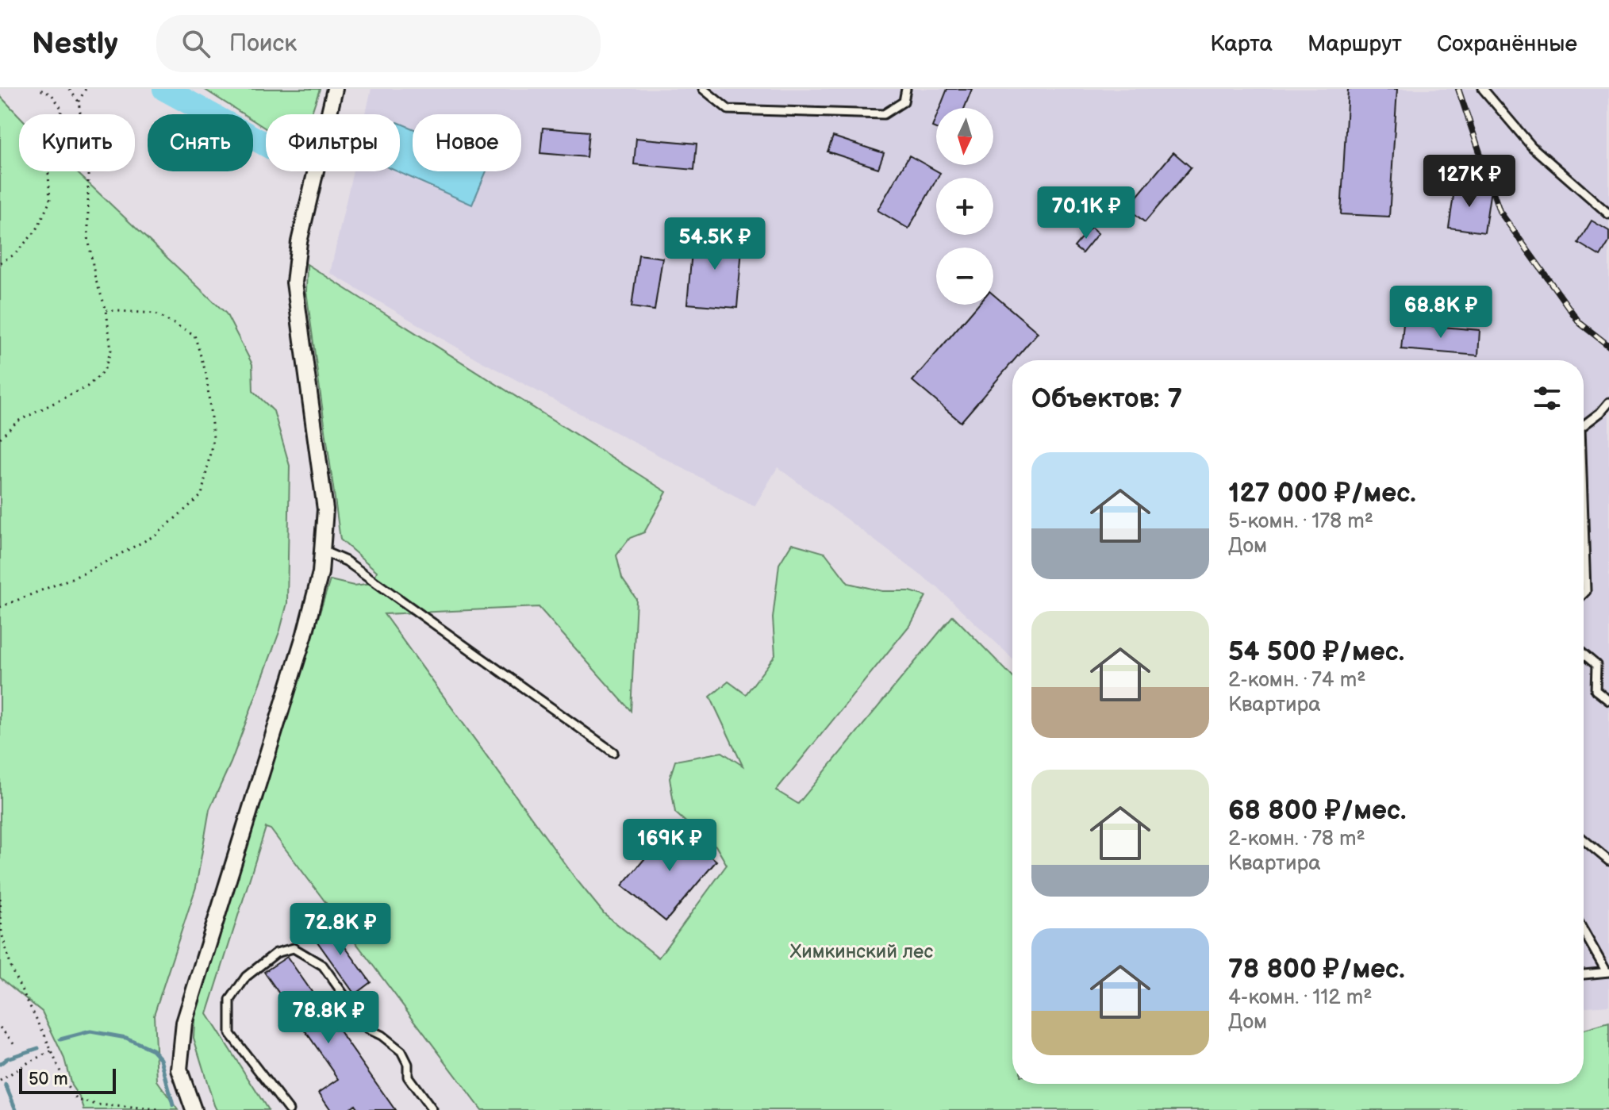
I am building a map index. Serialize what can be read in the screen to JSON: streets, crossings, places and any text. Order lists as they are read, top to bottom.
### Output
{
  "parks": ["Химкинский лес"],
  "scale_bar": "50 m",
  "north": "bottom",
  "page": {
    "header": "Nestly",
    "search": "Поиск",
    "nav": ["Карта", "Маршрут", "Сохранённые"],
    "map_buttons": ["+", "−"],
    "chip": [
      "Купить",
      "Снять",
      "Фильтры",
      "Новое"
    ],
    "price": [
      "127K ₽",
      "70.1K ₽",
      "54.5K ₽",
      "68.8K ₽",
      "169K ₽",
      "72.8K ₽",
      "78.8K ₽"
    ],
    "heading": "Объектов: 7",
    "list": [
      {
        "name": "127 000 ₽/мес.",
        "note": "5-комн. · 178 m² · Дом"
      },
      {
        "name": "54 500 ₽/мес.",
        "note": "2-комн. · 74 m² · Квартира"
      },
      {
        "name": "68 800 ₽/мес.",
        "note": "2-комн. · 78 m² · Квартира"
      },
      {
        "name": "78 800 ₽/мес.",
        "note": "4-комн. · 112 m² · Дом"
      }
    ],
    "scale": "50 m"
  }
}
